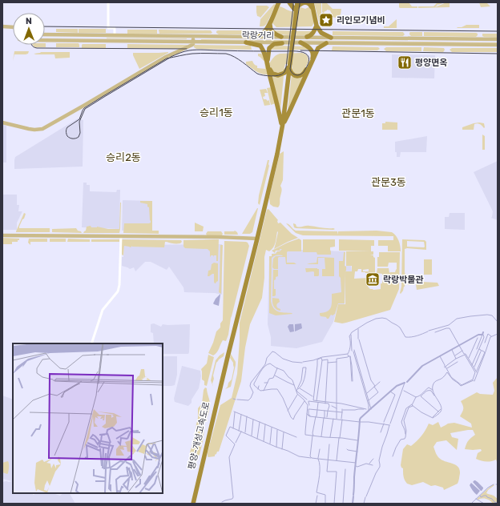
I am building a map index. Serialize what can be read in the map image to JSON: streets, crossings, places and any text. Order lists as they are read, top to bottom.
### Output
{
  "streets": {
    "highway": ["평양-개성고속도로"],
    "main road": ["락랑거리"]
  },
  "districts": [
    "승리1동",
    "관문1동",
    "승리2동",
    "관문3동"
  ],
  "places": {
    "place": ["리인모기념비"],
    "restaurant": ["평양면옥"],
    "museum": ["락랑박물관"]
  },
  "north": "top"
}
